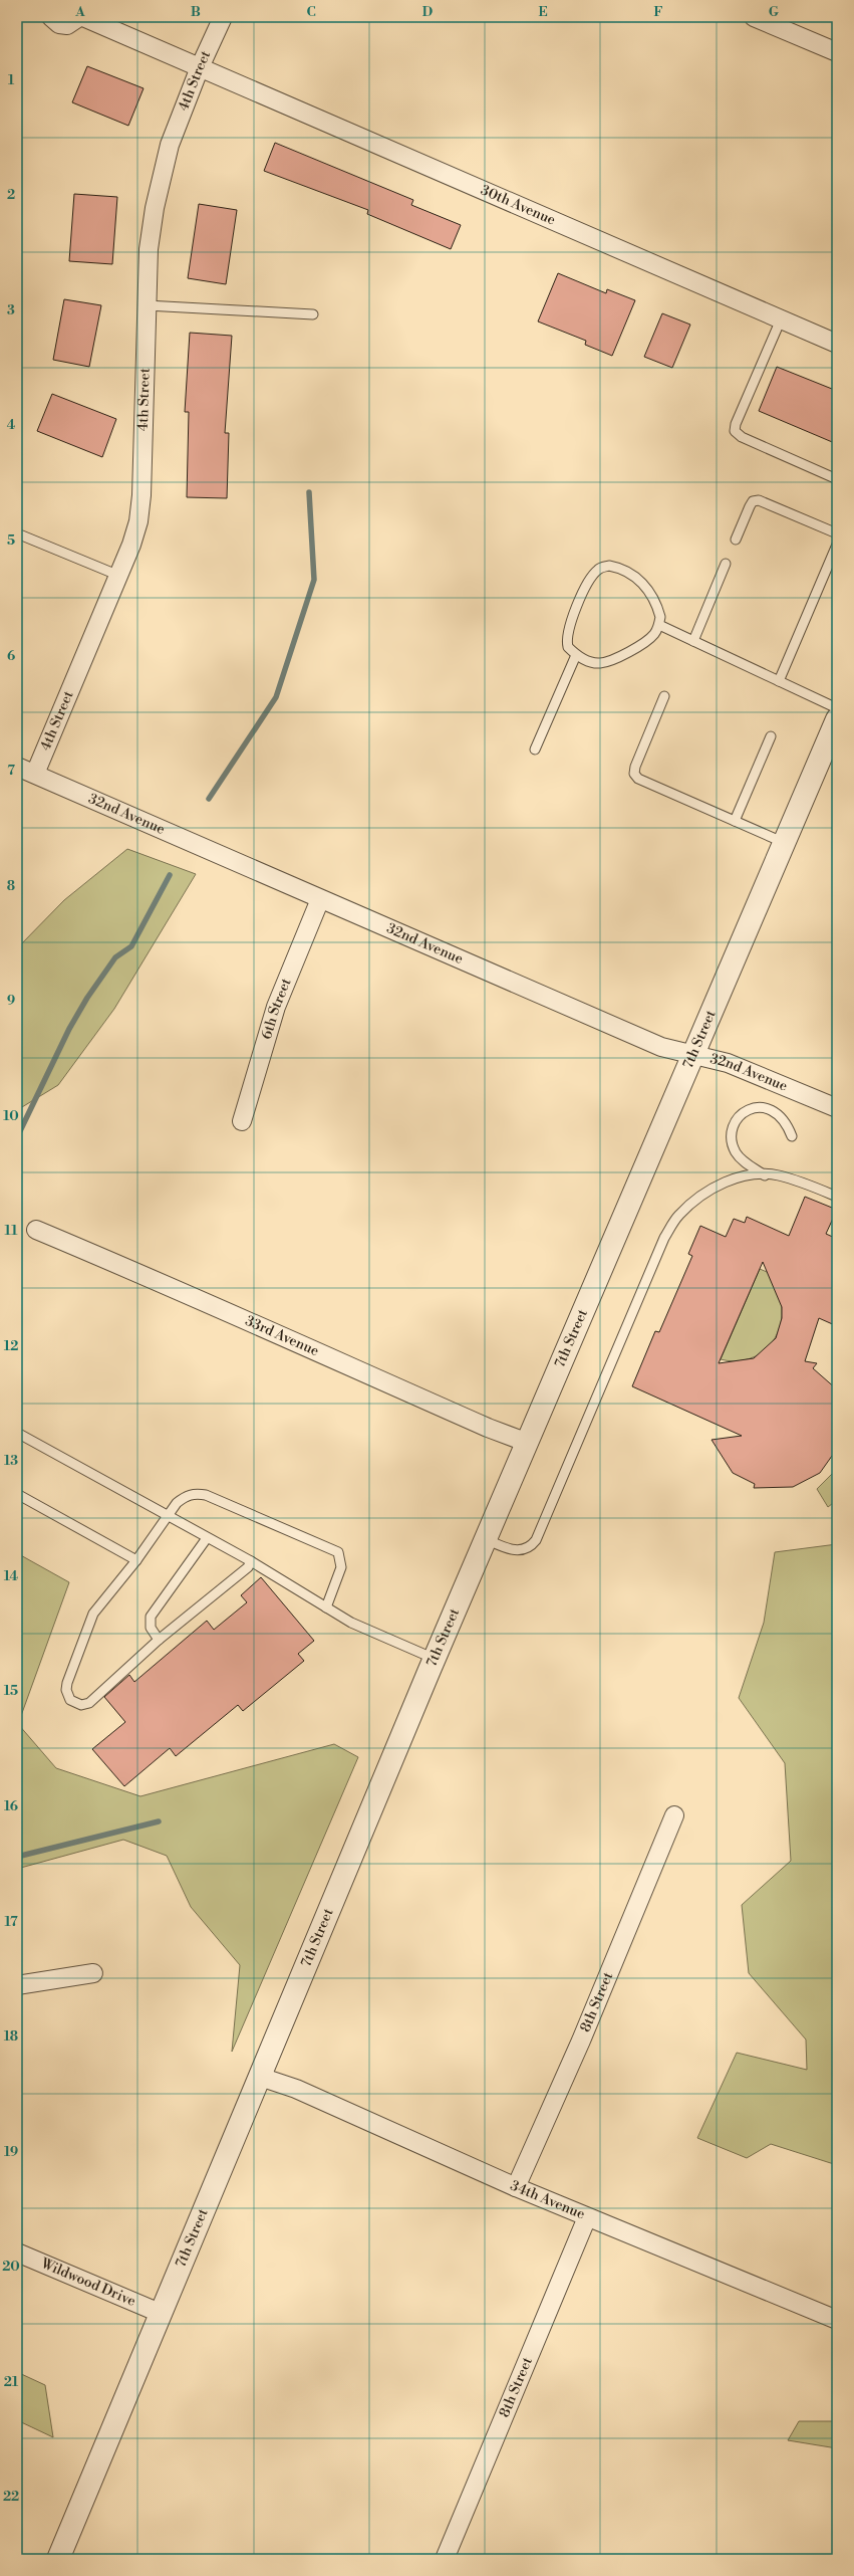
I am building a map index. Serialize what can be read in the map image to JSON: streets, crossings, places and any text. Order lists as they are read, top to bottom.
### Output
{
  "streets": {
    "street": [
      "4th Street",
      "30th Avenue",
      "32nd Avenue",
      "6th Street",
      "7th Street",
      "33rd Avenue",
      "8th Street",
      "34th Avenue",
      "Wildwood Drive"
    ]
  },
  "crossings": [
    ["4th Street", "30th Avenue"],
    ["4th Street", "32nd Avenue"],
    ["32nd Avenue", "6th Street"],
    ["32nd Avenue", "7th Street"],
    ["7th Street", "33rd Avenue"],
    ["7th Street", "34th Avenue"],
    ["7th Street", "Wildwood Drive"],
    ["8th Street", "34th Avenue"]
  ],
  "grid": {
    "columns": [
      "A",
      "B",
      "C",
      "D",
      "E",
      "F",
      "G"
    ],
    "rows": [
      "1",
      "2",
      "3",
      "4",
      "5",
      "6",
      "7",
      "8",
      "9",
      "10",
      "11",
      "12",
      "13",
      "14",
      "15",
      "16",
      "17",
      "18",
      "19",
      "20",
      "21",
      "22"
    ]
  }
}
